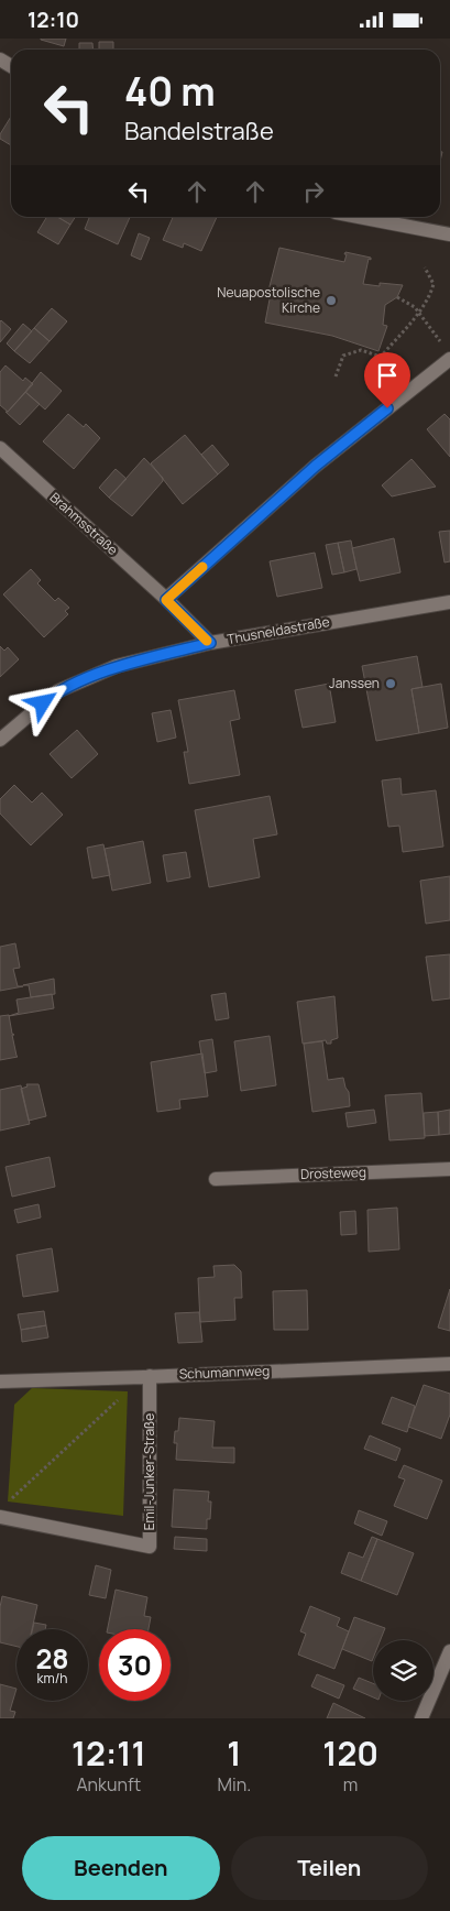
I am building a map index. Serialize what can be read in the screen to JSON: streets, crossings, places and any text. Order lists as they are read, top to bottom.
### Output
{
  "streets": {
    "street": [
      "Brahmsstraße",
      "Thusneldastraße",
      "Drosteweg",
      "Schumannweg",
      "Emil-Junker-Straße"
    ]
  },
  "crossings": [
    ["Brahmsstraße", "Thusneldastraße"],
    ["Schumannweg", "Emil-Junker-Straße"]
  ],
  "places": ["Neuapostolische Kirche", "Janssen"],
  "page": {
    "status": "12:10",
    "turn": ["40 m", "Bandelstraße"],
    "speed": "28 km/h",
    "limit": "30",
    "eta": [
      "12:11",
      "Ankunft",
      "1",
      "Min.",
      "120",
      "m"
    ],
    "buttons": ["Beenden", "Teilen"]
  }
}
